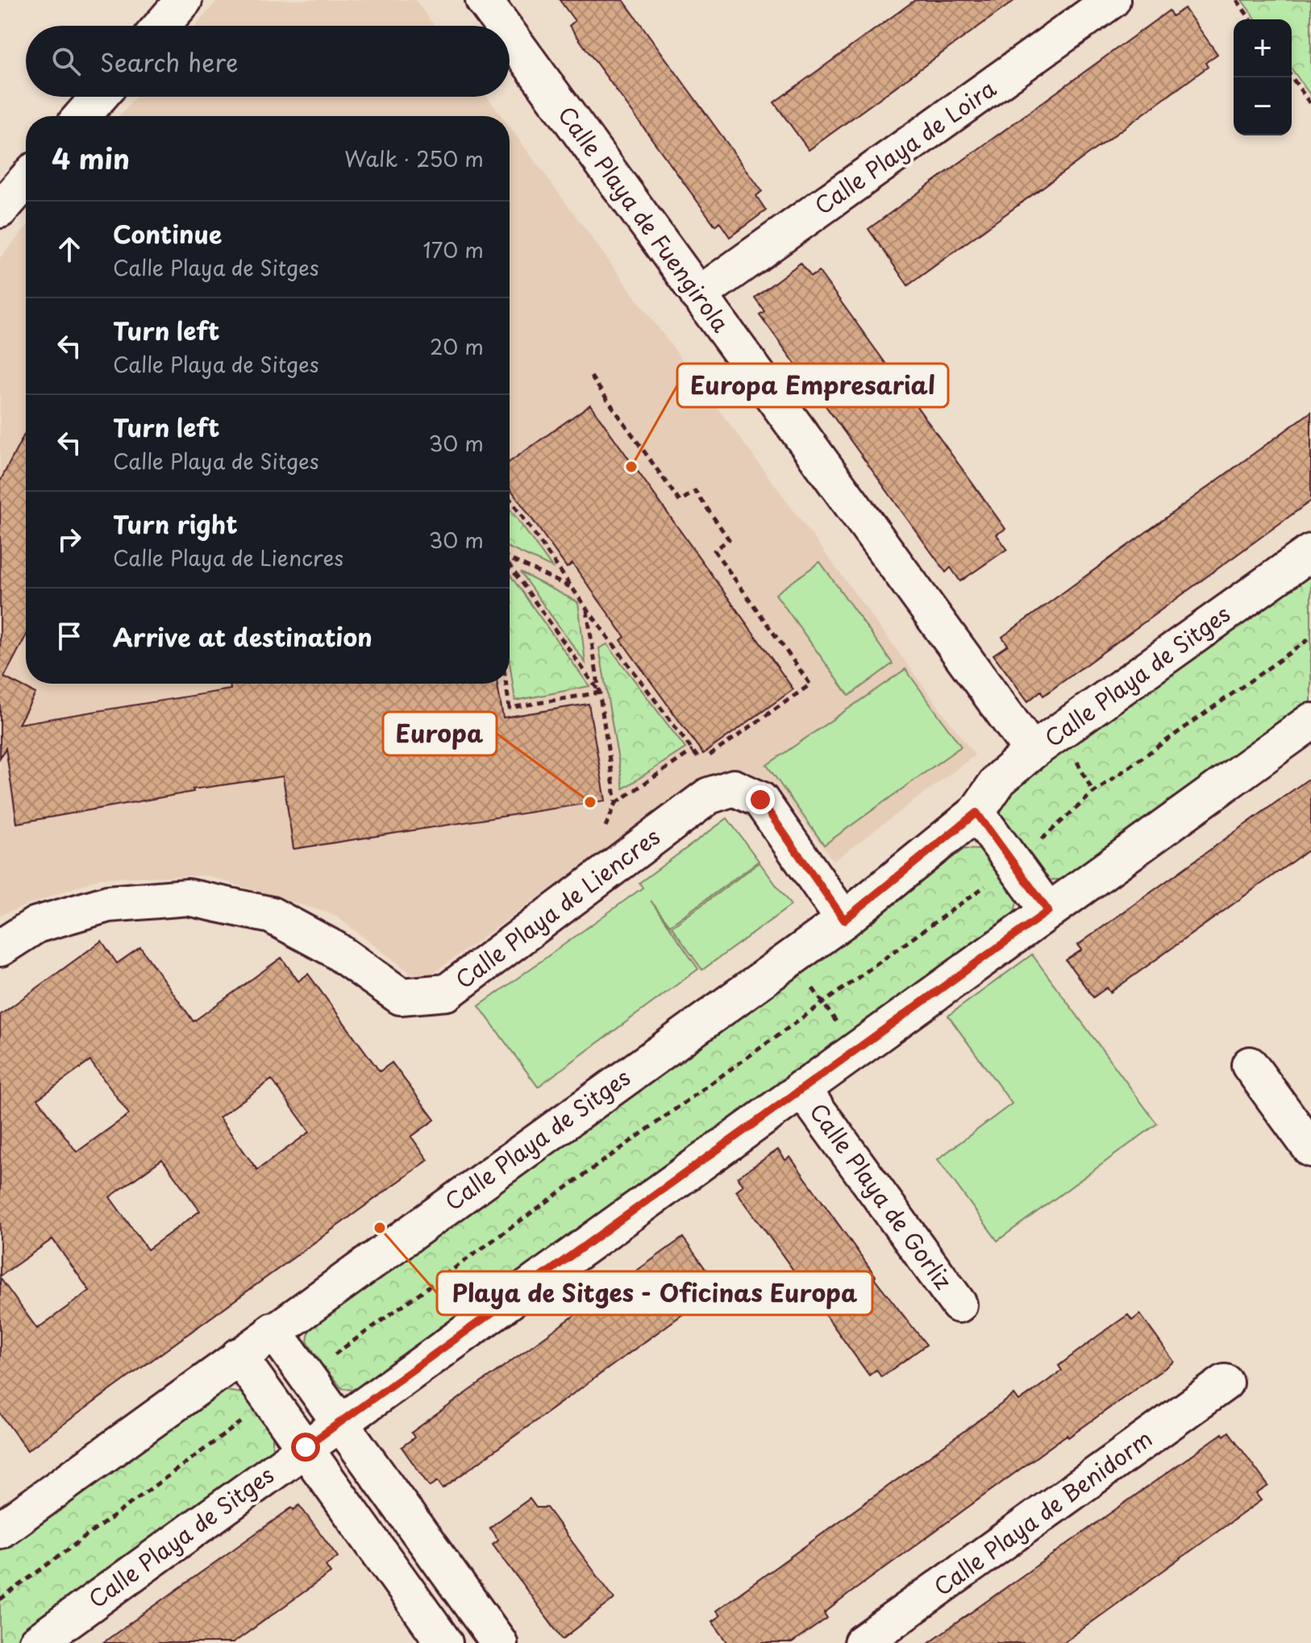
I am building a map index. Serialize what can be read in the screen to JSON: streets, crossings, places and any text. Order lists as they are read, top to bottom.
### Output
{
  "streets": {
    "street": [
      "Calle Playa de Loira",
      "Calle Playa de Fuengirola",
      "Calle Playa de Sitges",
      "Calle Playa de Liencres",
      "Calle Playa de Gorliz",
      "Calle Playa de Benidorm"
    ]
  },
  "crossings": [
    ["Calle Playa de Loira", "Calle Playa de Fuengirola"],
    ["Calle Playa de Fuengirola", "Calle Playa de Sitges"],
    ["Calle Playa de Sitges", "Calle Playa de Liencres"],
    ["Calle Playa de Sitges", "Calle Playa de Gorliz"]
  ],
  "places": ["Europa Empresarial", "Europa", "Playa de Sitges - Oficinas Europa"],
  "page": {
    "map_buttons": ["+", "−"],
    "search": "Search here",
    "heading": ["4 min", "Walk · 250 m"],
    "list": [
      ["Continue", "Calle Playa de Sitges", "170 m"],
      ["Turn left", "Calle Playa de Sitges", "20 m"],
      ["Turn left", "Calle Playa de Sitges", "30 m"],
      ["Turn right", "Calle Playa de Liencres", "30 m"],
      "Arrive at destination"
    ]
  }
}
